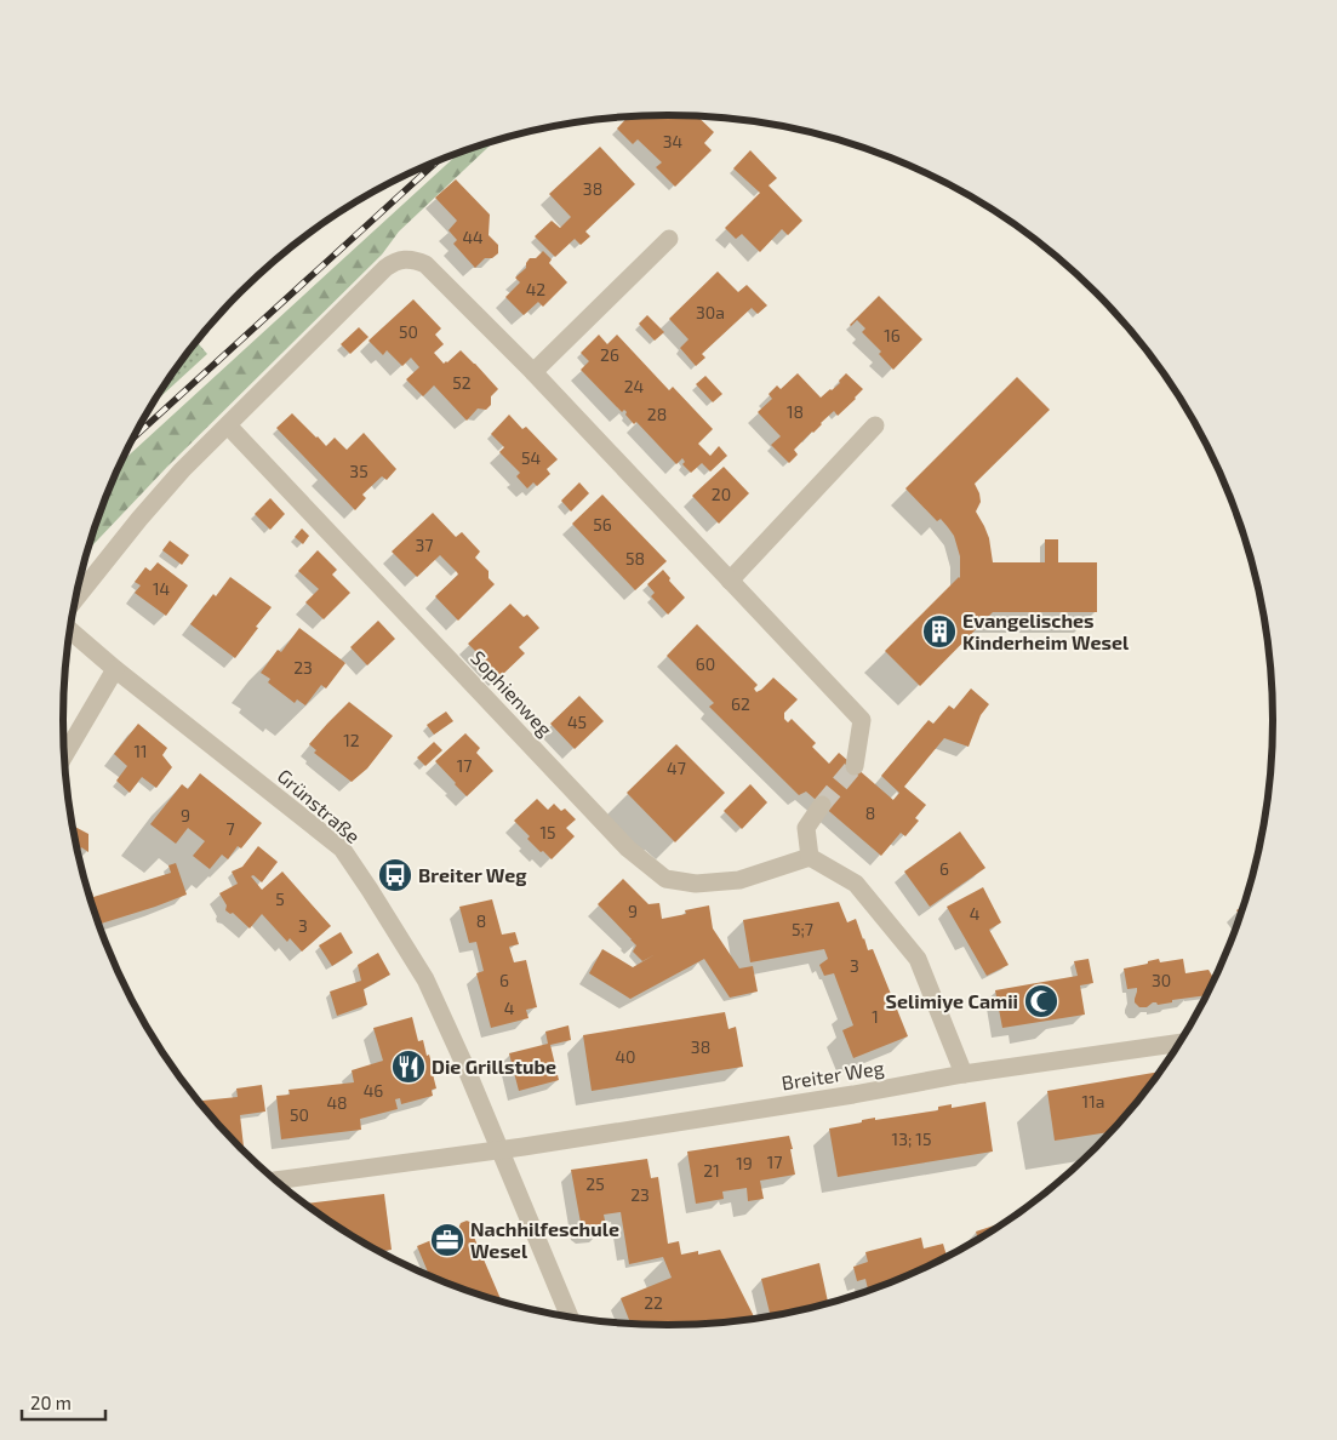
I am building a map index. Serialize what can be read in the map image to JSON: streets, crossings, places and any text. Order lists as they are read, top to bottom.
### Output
{
  "streets": {
    "street": ["Sophienweg", "Grünstraße", "Breiter Weg"]
  },
  "crossings": [
    ["Grünstraße", "Breiter Weg"]
  ],
  "places": {
    "building": ["Evangelisches Kinderheim Wesel"],
    "bus stop": ["Breiter Weg"],
    "mosque": ["Selimiye Camii"],
    "restaurant": ["Die Grillstube"],
    "office": ["Nachhilfeschule Wesel"]
  },
  "house_numbers": [
    "34",
    "38",
    "44",
    "42",
    "30a",
    "50",
    "16",
    "26",
    "52",
    "24",
    "18",
    "28",
    "54",
    "35",
    "20",
    "56",
    "37",
    "58",
    "14",
    "60",
    "23",
    "62",
    "45",
    "12",
    "11",
    "17",
    "47",
    "8",
    "9",
    "7",
    "15",
    "6",
    "5",
    "9",
    "4",
    "8",
    "3",
    "5;7",
    "3",
    "6",
    "30",
    "4",
    "1",
    "38",
    "40",
    "46",
    "11a",
    "48",
    "50",
    "13; 15",
    "17",
    "19",
    "21",
    "25",
    "23",
    "22"
  ],
  "scale_bar": "20 m"
}
